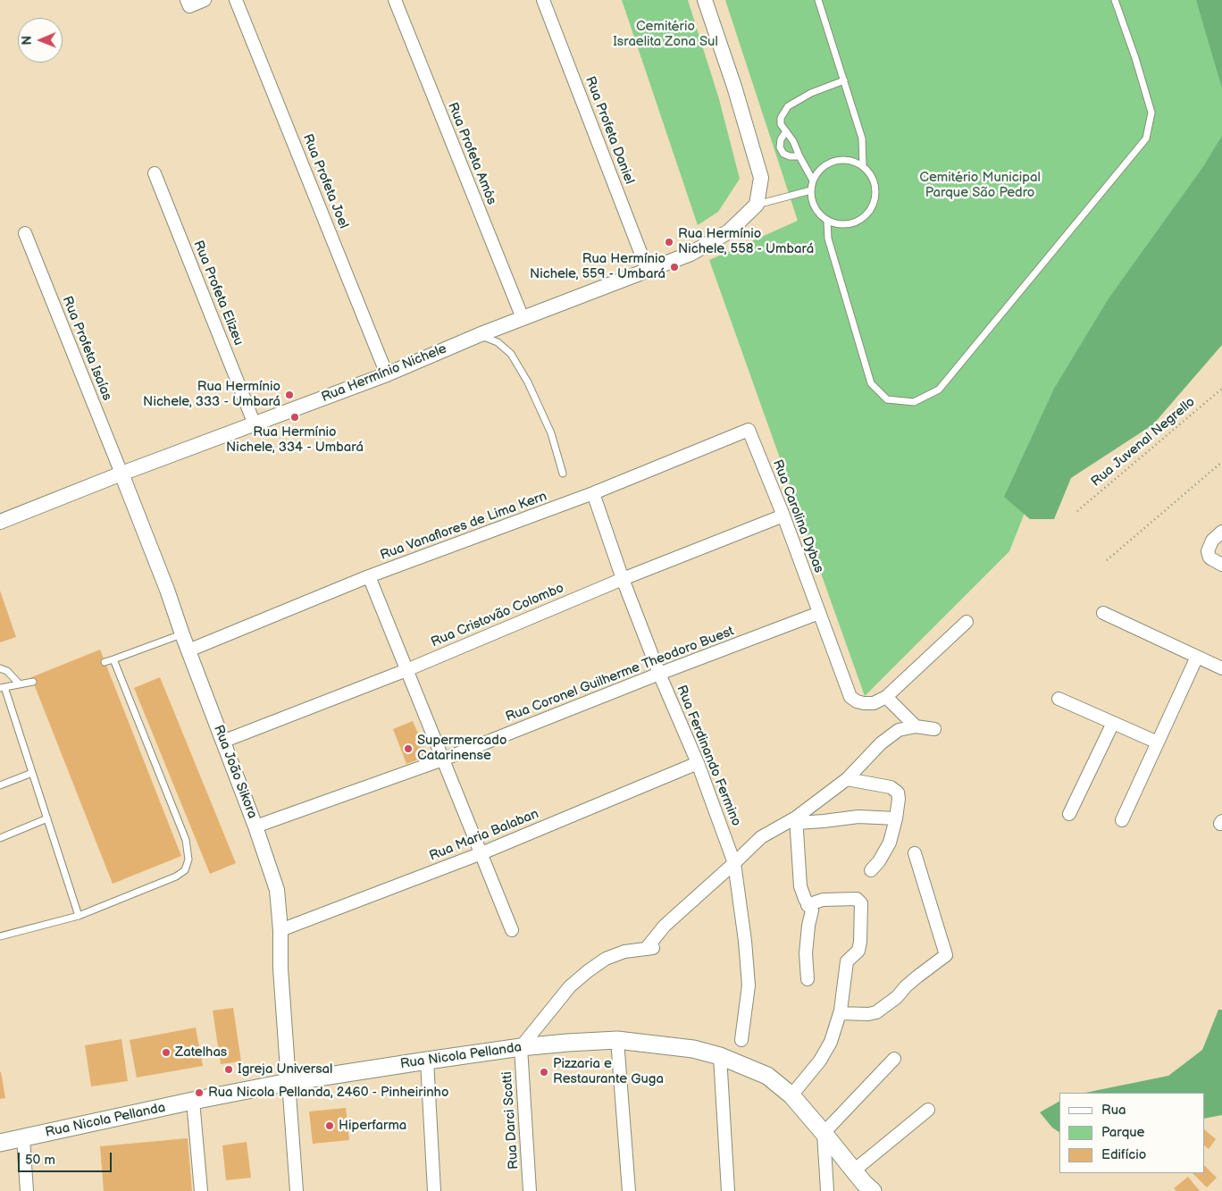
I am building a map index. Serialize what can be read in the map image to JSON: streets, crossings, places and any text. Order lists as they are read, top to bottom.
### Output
{
  "streets": {
    "main road": ["Rua Nicola Pellanda"],
    "street": [
      "Rua Profeta Daniel",
      "Rua Profeta Amós",
      "Rua Profeta Joel",
      "Rua Profeta Elizeu",
      "Rua Profeta Isaías",
      "Rua Hermínio Nichele",
      "Rua Carolina Dybas",
      "Rua Vanaflores de Lima Kern",
      "Rua Cristovão Colombo",
      "Rua Coronel Guilherme Theodoro Buest",
      "Rua Ferdinando Fermino",
      "Rua João Sikora",
      "Rua Maria Balaban",
      "Rua Darci Scotti"
    ],
    "path": ["Rua Juvenal Negrello"]
  },
  "crossings": [
    ["Rua Profeta Daniel", "Rua Hermínio Nichele"],
    ["Rua Profeta Amós", "Rua Hermínio Nichele"],
    ["Rua Profeta Joel", "Rua Hermínio Nichele"],
    ["Rua Profeta Elizeu", "Rua Hermínio Nichele"],
    ["Rua Profeta Isaías", "Rua Hermínio Nichele"],
    ["Rua Profeta Isaías", "Rua João Sikora"],
    ["Rua Hermínio Nichele", "Rua João Sikora"],
    ["Rua Carolina Dybas", "Rua Vanaflores de Lima Kern"],
    ["Rua Carolina Dybas", "Rua Cristovão Colombo"],
    ["Rua Carolina Dybas", "Rua Coronel Guilherme Theodoro Buest"],
    ["Rua Vanaflores de Lima Kern", "Rua Ferdinando Fermino"],
    ["Rua Vanaflores de Lima Kern", "Rua João Sikora"],
    ["Rua Cristovão Colombo", "Rua Ferdinando Fermino"],
    ["Rua Cristovão Colombo", "Rua João Sikora"],
    ["Rua Coronel Guilherme Theodoro Buest", "Rua Ferdinando Fermino"],
    ["Rua Coronel Guilherme Theodoro Buest", "Rua João Sikora"],
    ["Rua Ferdinando Fermino", "Rua Maria Balaban"],
    ["Rua João Sikora", "Rua Maria Balaban"],
    ["Rua João Sikora", "Rua Nicola Pellanda"],
    ["Rua Nicola Pellanda", "Rua Darci Scotti"]
  ],
  "parks": ["Cemitério Israelita Zona Sul", "Cemitério Municipal Parque São Pedro"],
  "places": [
    "Rua Hermínio Nichele, 558 - Umbará",
    "Rua Hermínio Nichele, 559 - Umbará",
    "Rua Hermínio Nichele, 333 - Umbará",
    "Rua Hermínio Nichele, 334 - Umbará",
    "Supermercado Catarinense",
    "Zatelhas",
    "Igreja Universal",
    "Pizzaria e Restaurante Guga",
    "Rua Nicola Pellanda, 2460 - Pinheirinho",
    "Hiperfarma"
  ],
  "legend": ["Rua", "Parque", "Edifício"],
  "scale_bar": "50 m",
  "north": "left"
}
